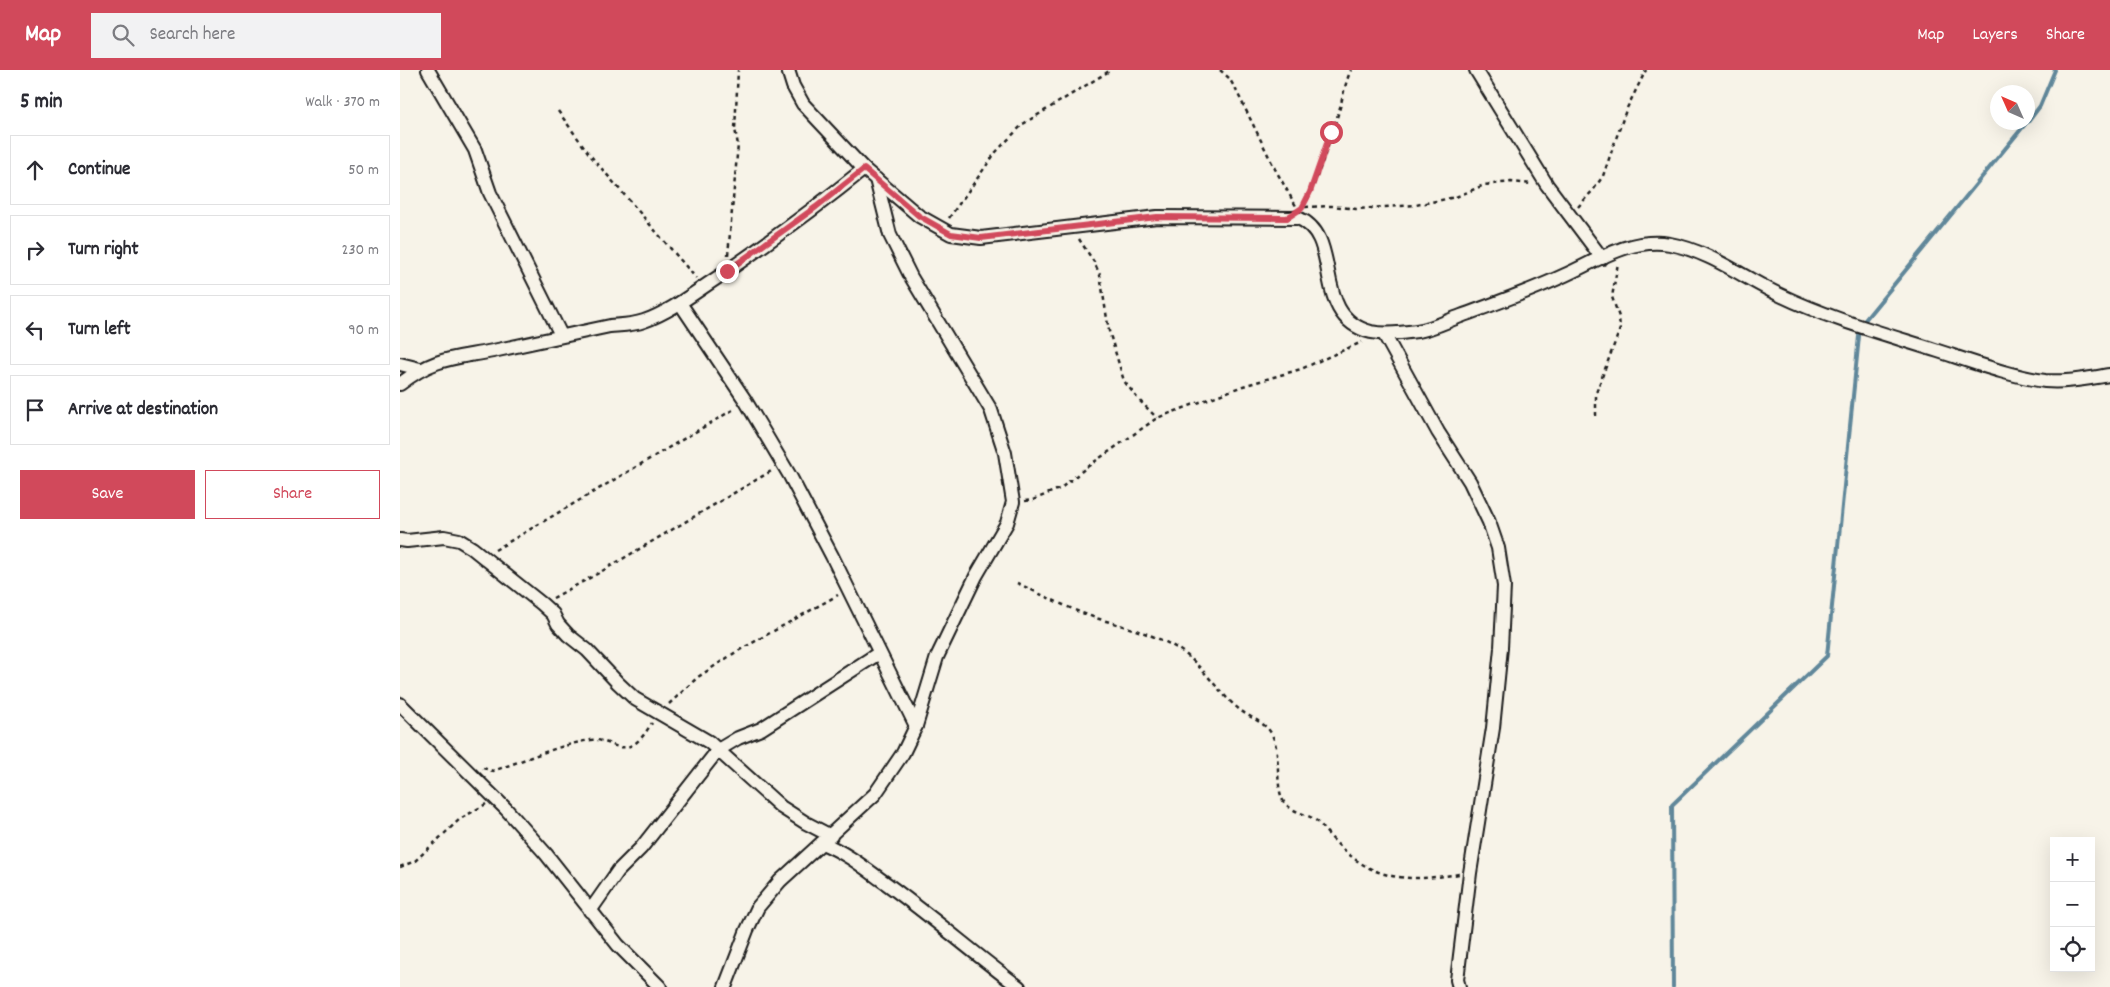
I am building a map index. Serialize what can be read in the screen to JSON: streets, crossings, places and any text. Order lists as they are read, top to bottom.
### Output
{
  "north": "top left",
  "page": {
    "header": "Map",
    "search": "Search here",
    "nav": ["Map", "Layers", "Share"],
    "heading": ["5 min", "Walk · 370 m"],
    "list": [
      ["Continue", "50 m"],
      ["Turn right", "230 m"],
      ["Turn left", "90 m"],
      "Arrive at destination"
    ],
    "buttons": ["Save", "Share"],
    "map_buttons": ["+", "−"]
  }
}
